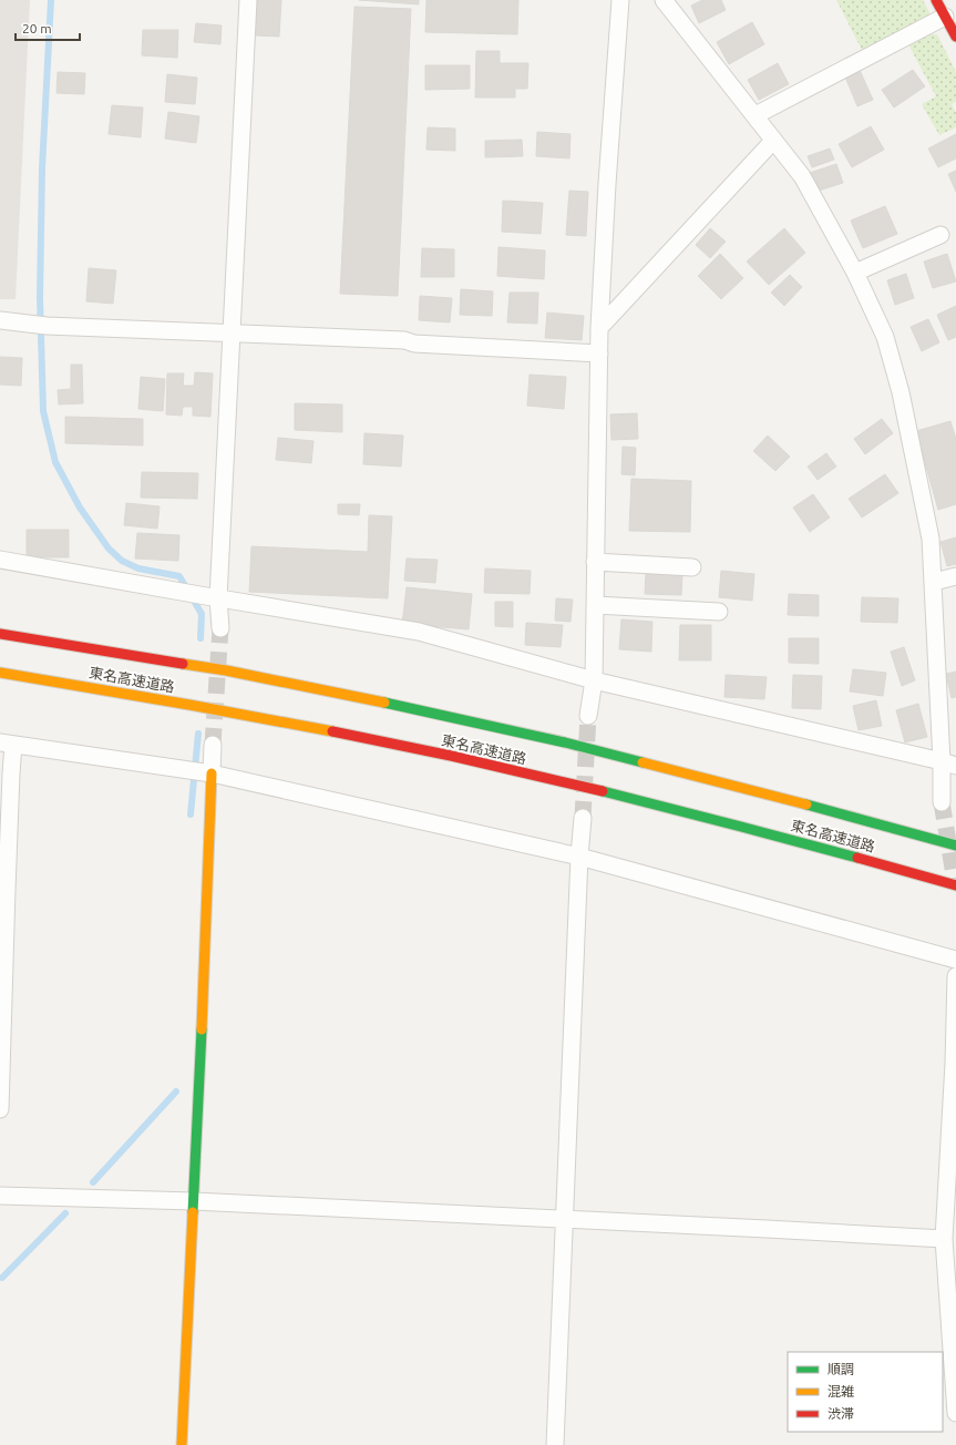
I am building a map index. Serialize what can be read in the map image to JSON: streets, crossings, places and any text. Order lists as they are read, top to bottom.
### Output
{
  "streets": {
    "main road": ["東名高速道路"]
  },
  "legend": ["順調", "混雑", "渋滞"],
  "scale_bar": "20 m"
}
